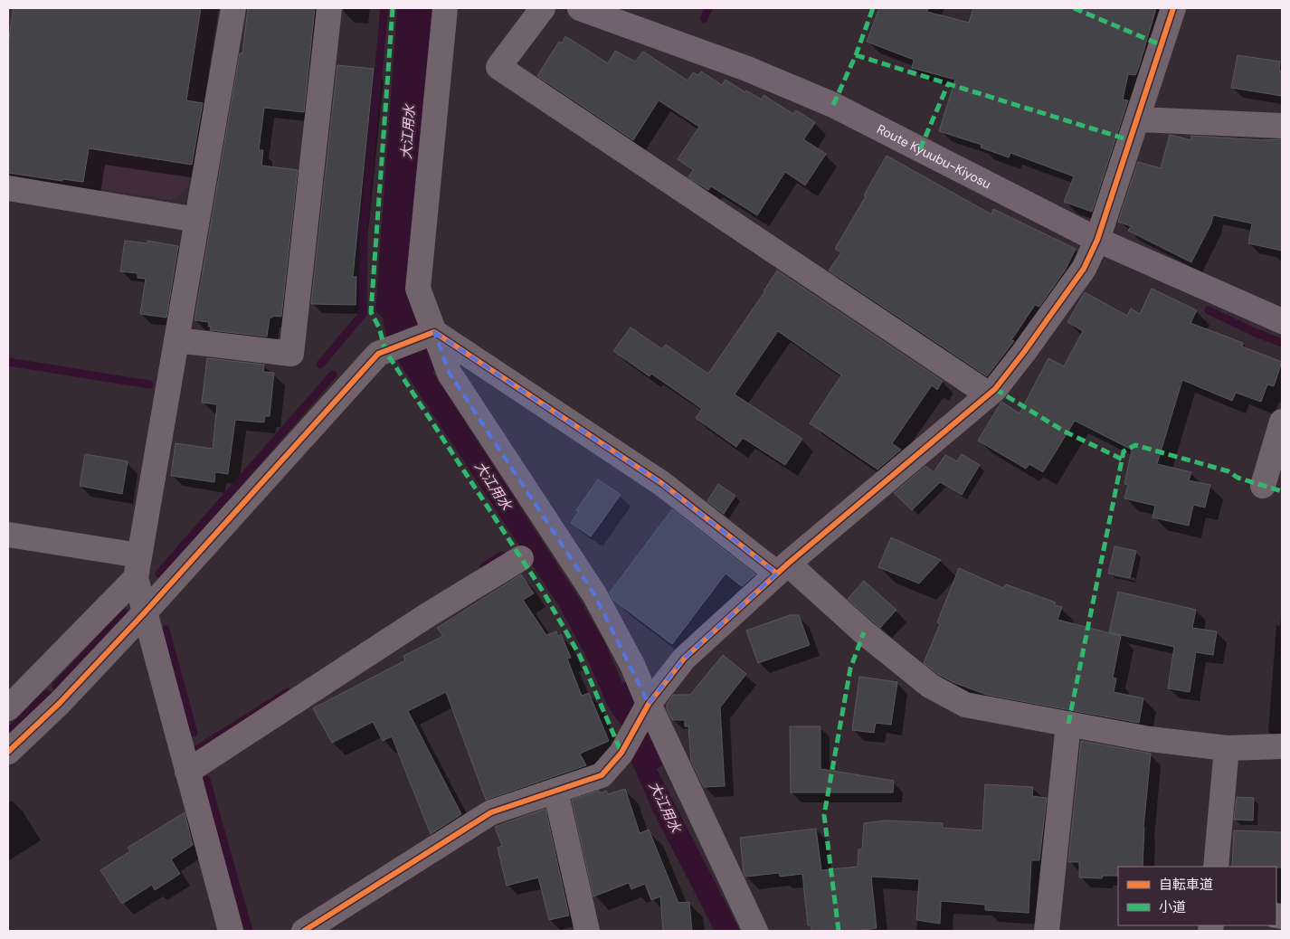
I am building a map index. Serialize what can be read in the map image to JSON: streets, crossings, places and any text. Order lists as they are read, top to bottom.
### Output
{
  "streets": {
    "main road": ["Route Kyuubu-Kiyosu"]
  },
  "water": ["大江用水"],
  "legend": ["自転車道", "小道"]
}
